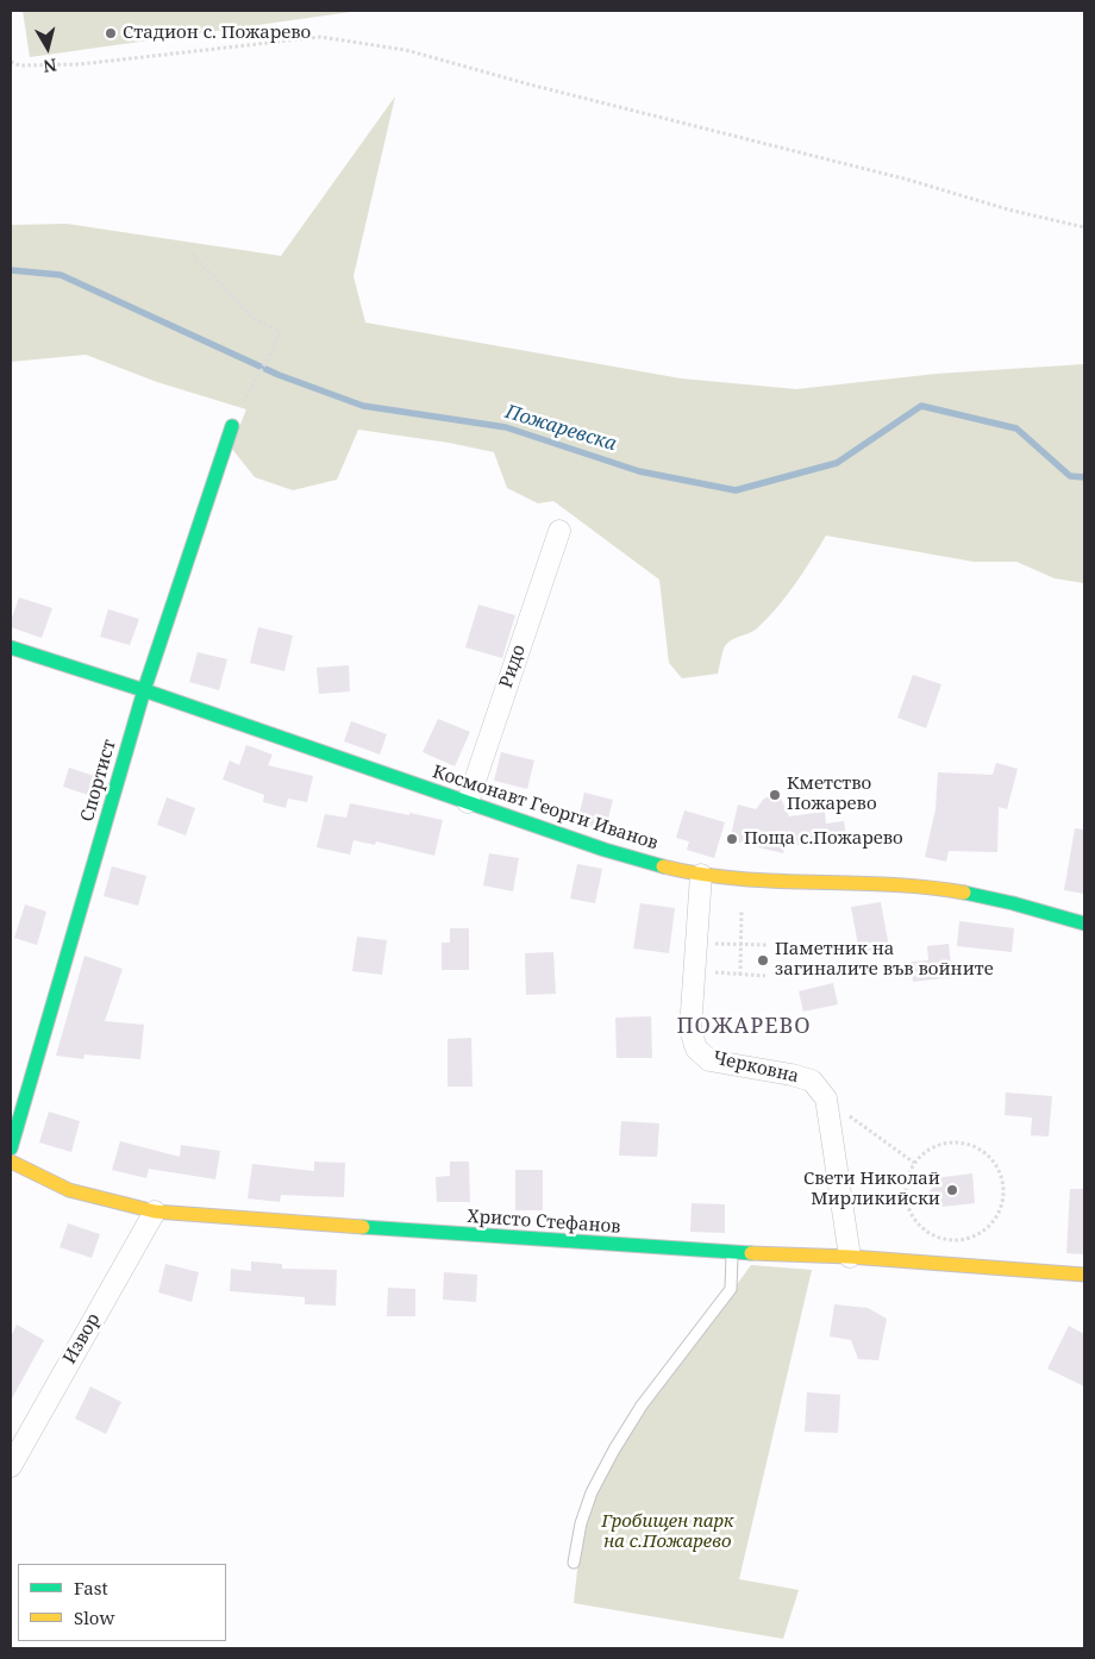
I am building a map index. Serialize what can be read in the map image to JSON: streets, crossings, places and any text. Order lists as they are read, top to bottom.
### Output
{
  "streets": {
    "street": [
      "Ридо",
      "Спортист",
      "Космонавт Георги Иванов",
      "Черковна",
      "Христо Стефанов",
      "Извор"
    ]
  },
  "crossings": [
    ["Ридо", "Космонавт Георги Иванов"],
    ["Спортист", "Космонавт Георги Иванов"],
    ["Космонавт Георги Иванов", "Черковна"],
    ["Христо Стефанов", "Извор"]
  ],
  "districts": ["ПОЖАРЕВО"],
  "water": ["Пожаревска"],
  "parks": ["Гробищен парк на с.Пожарево"],
  "places": [
    "Стадион с. Пожарево",
    "Кметство Пожарево",
    "Поща с.Пожарево",
    "Паметник на загиналите във войните",
    "Свети Николай Мирликийски"
  ],
  "legend": ["Fast", "Slow"],
  "north": "bottom"
}
